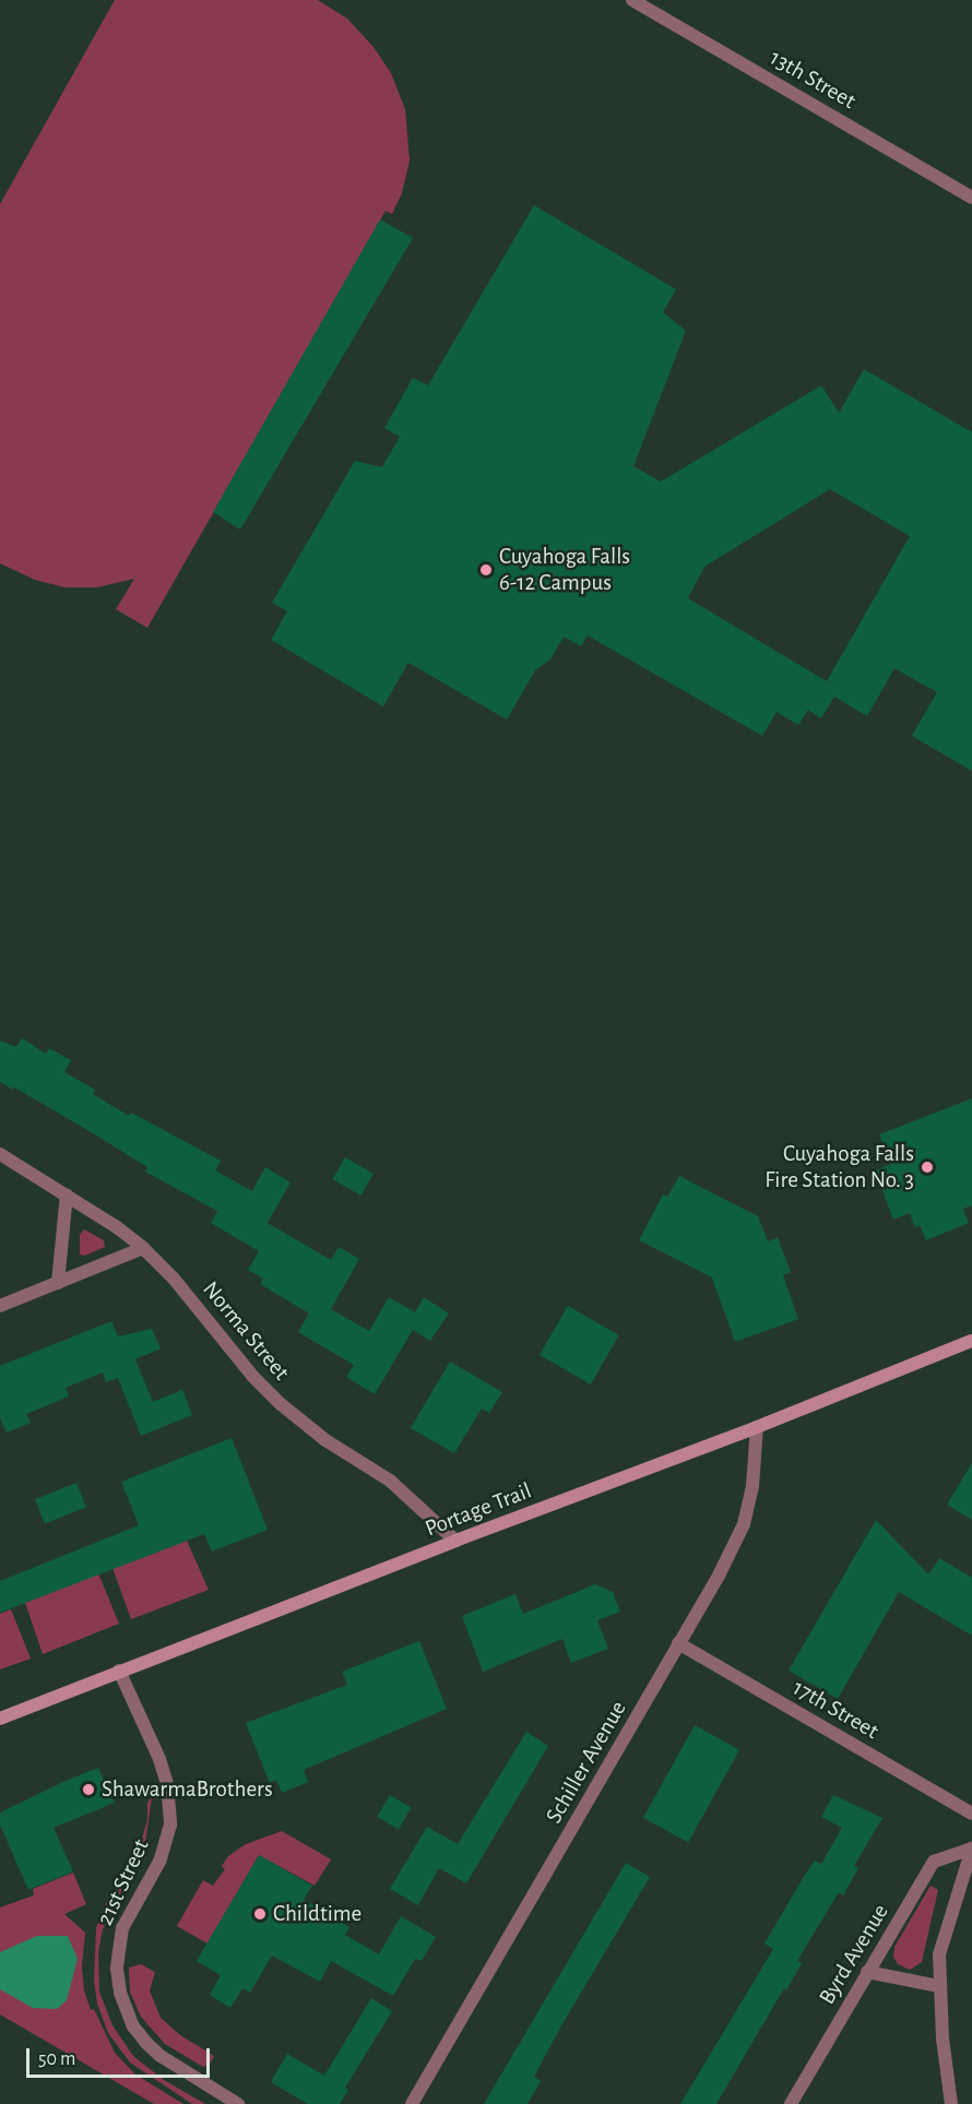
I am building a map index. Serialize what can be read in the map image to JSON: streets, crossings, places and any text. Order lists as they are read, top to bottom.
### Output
{
  "streets": {
    "main road": ["Portage Trail"],
    "street": [
      "13th Street",
      "Norma Street",
      "17th Street",
      "Schiller Avenue",
      "21st Street",
      "Byrd Avenue"
    ]
  },
  "crossings": [
    ["Norma Street", "Portage Trail"],
    ["Portage Trail", "Schiller Avenue"],
    ["Portage Trail", "21st Street"],
    ["17th Street", "Schiller Avenue"]
  ],
  "places": [
    "Cuyahoga Falls 6-12 Campus",
    "Cuyahoga Falls Fire Station No. 3",
    "ShawarmaBrothers",
    "Childtime"
  ],
  "scale_bar": "50 m"
}
